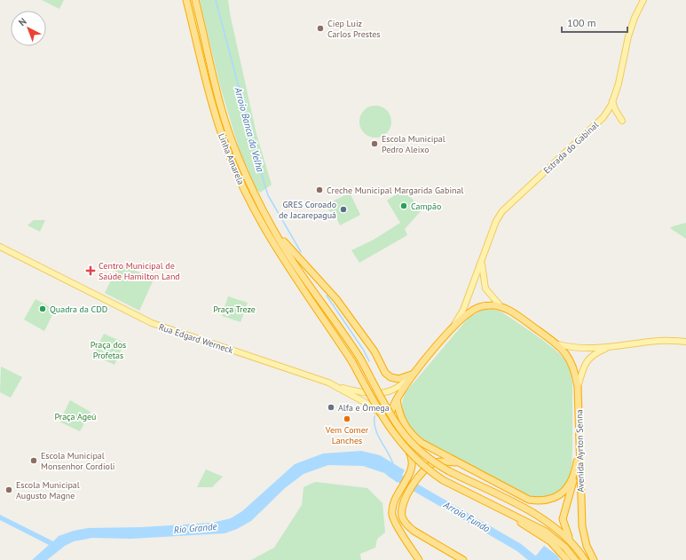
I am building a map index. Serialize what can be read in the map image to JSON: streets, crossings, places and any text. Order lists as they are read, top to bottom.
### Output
{
  "streets": {
    "highway": [
      "Estrada do Gabinal",
      "Linha Amarela",
      "Rua Edgard Werneck",
      "Avenida Ayrton Senna"
    ]
  },
  "crossings": [
    ["Estrada do Gabinal", "Rua Edgard Werneck"],
    ["Estrada do Gabinal", "Avenida Ayrton Senna"]
  ],
  "water": ["Arroio Banca da Velha", "Arroio Fundo", "Rio Grande"],
  "parks": ["Praça Treze", "Praça dos Profetas", "Praça Ageú"],
  "places": {
    "other": [
      "Ciep Luiz Carlos Prestes",
      "Escola Municipal Pedro Aleixo",
      "Creche Municipal Margarida Gabinal",
      "Campão",
      "GRES Coroado de Jacarepaguá",
      "Quadra da CDD",
      "Alfa e Ômega",
      "Vem Comer Lanches",
      "Escola Municipal Monsenhor Cordioli",
      "Escola Municipal Augusto Magne"
    ],
    "health": ["Centro Municipal de Saúde Hamilton Land"]
  },
  "scale_bar": "100 m",
  "north": "top left"
}
